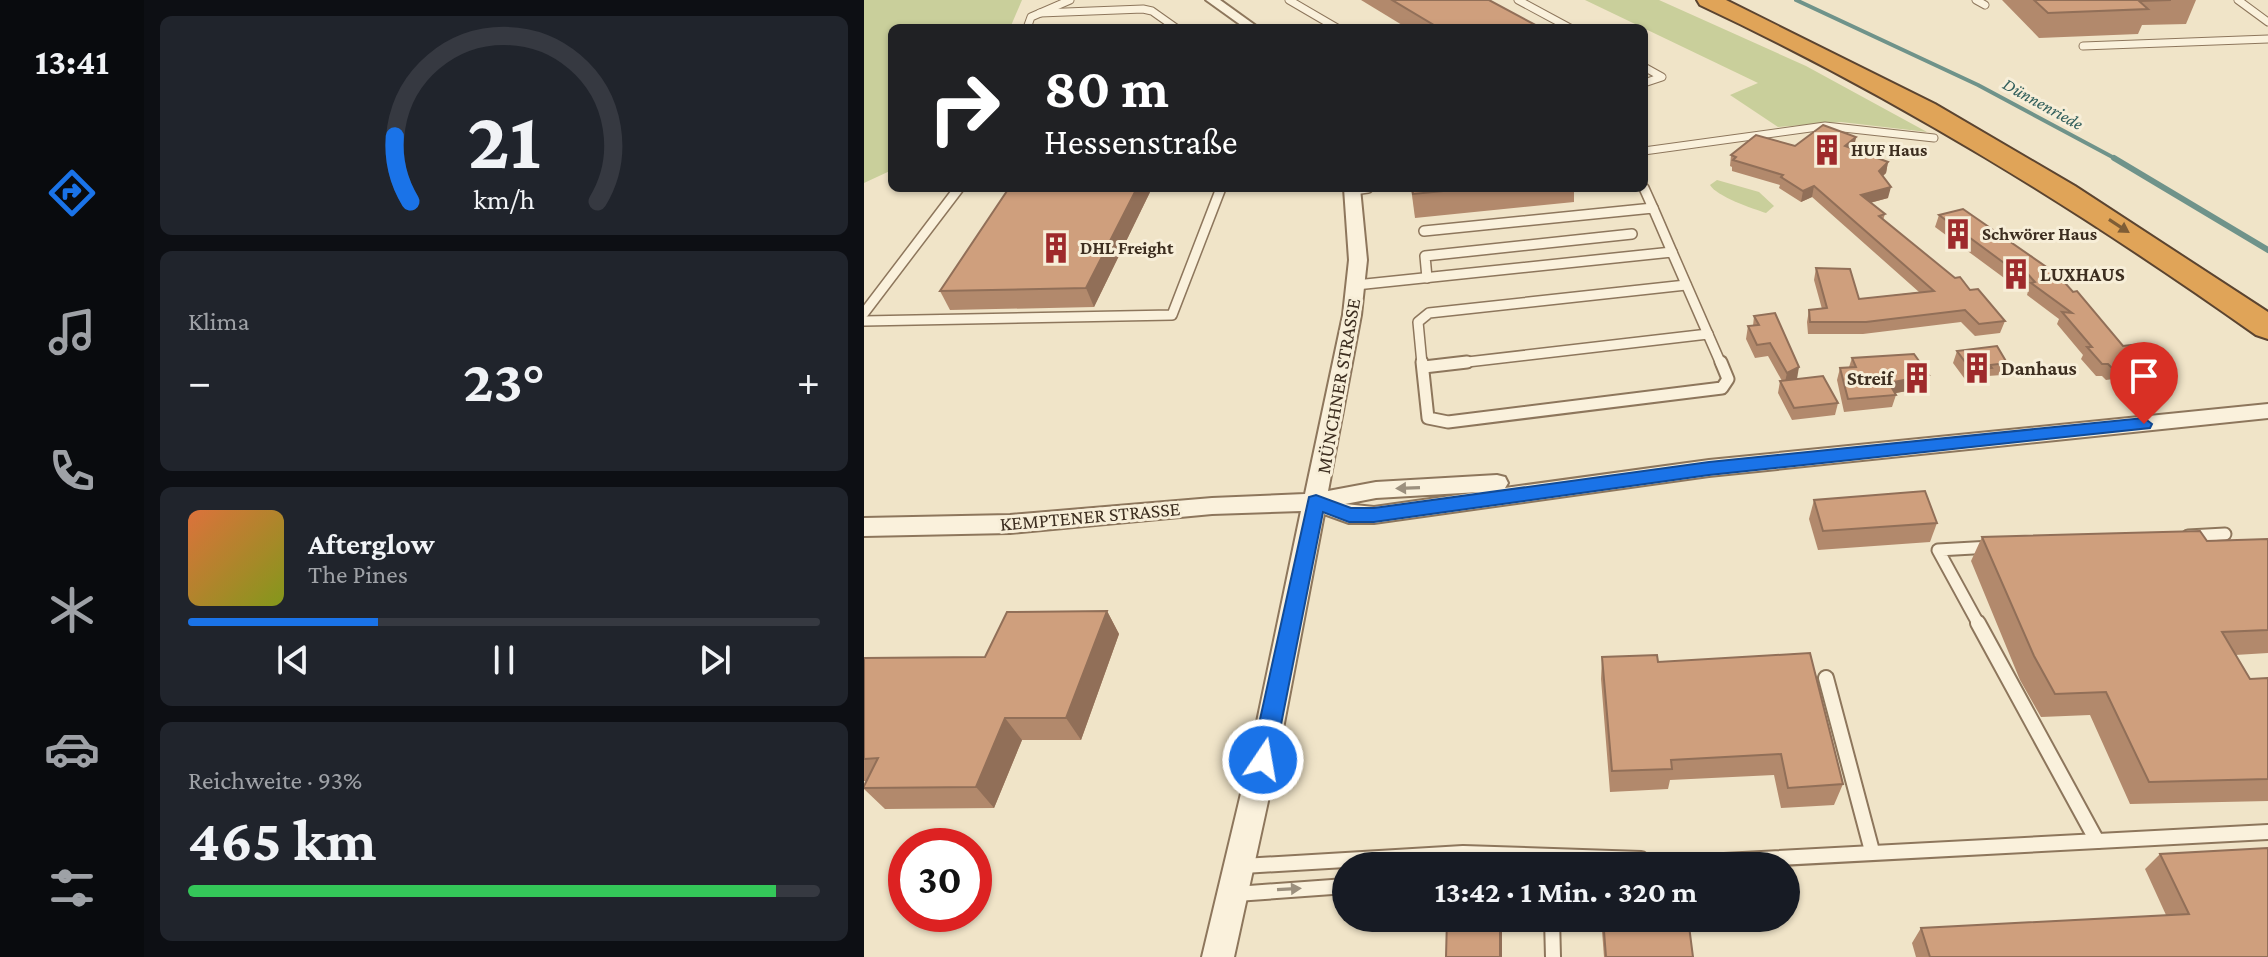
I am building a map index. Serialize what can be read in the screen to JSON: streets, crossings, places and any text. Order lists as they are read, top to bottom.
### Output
{
  "streets": {
    "street": ["MÜNCHNER STRASSE", "KEMPTENER STRASSE"]
  },
  "crossings": [
    ["MÜNCHNER STRASSE", "KEMPTENER STRASSE"]
  ],
  "water": ["Dünnenriede"],
  "places": {
    "building": [
      "HUF Haus",
      "Schwörer Haus",
      "DHL Freight",
      "LUXHAUS",
      "Danhaus",
      "Streif"
    ]
  },
  "page": {
    "tabs": "13:41",
    "turn": ["80 m", "Hessenstraße"],
    "tile": [
      "Klima",
      ["Reichweite · 93%", "465 km"]
    ],
    "heat": ["−", "23°", "+"],
    "song": ["Afterglow", "The Pines"],
    "limit": "30",
    "trip": "13:42 · 1 Min. · 320 m",
    "gauge": ["21", "km/h"]
  }
}
